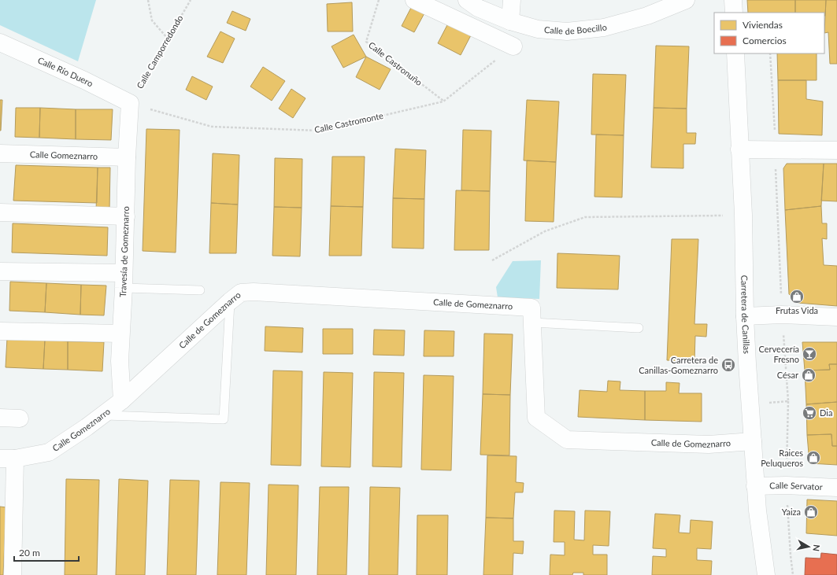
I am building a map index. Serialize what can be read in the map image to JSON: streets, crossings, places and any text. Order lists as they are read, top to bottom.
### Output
{
  "streets": {
    "street": [
      "Calle de Boecillo",
      "Calle Río Duero",
      "Calle Gomeznarro",
      "Travesía de Gomeznarro",
      "Calle de Gomeznarro",
      "Carretera de Canillas",
      "Calle Servator"
    ],
    "path": ["Calle Camporredondo", "Calle Castronuño", "Calle Castromonte"]
  },
  "crossings": [
    ["Calle Camporredondo", "Calle Río Duero"],
    ["Calle Camporredondo", "Calle Castromonte"],
    ["Calle Camporredondo", "Travesía de Gomeznarro"],
    ["Calle Castronuño", "Calle Castromonte"],
    ["Calle Río Duero", "Calle Castromonte"],
    ["Calle Río Duero", "Travesía de Gomeznarro"],
    ["Calle Castromonte", "Travesía de Gomeznarro"],
    ["Calle Gomeznarro", "Travesía de Gomeznarro"],
    ["Calle Gomeznarro", "Calle de Gomeznarro"],
    ["Travesía de Gomeznarro", "Calle de Gomeznarro"],
    ["Calle de Gomeznarro", "Carretera de Canillas"],
    ["Carretera de Canillas", "Calle Servator"]
  ],
  "places": {
    "shop": [
      "Frutas Vida",
      "César",
      "Raices Peluqueros",
      "Yaiza"
    ],
    "bar": ["Cervecería Fresno"],
    "bus stop": ["Carretera de Canillas-Gomeznarro"],
    "supermarket": ["Dia"]
  },
  "legend": ["Viviendas", "Comercios"],
  "scale_bar": "20 m",
  "north": "right"
}
